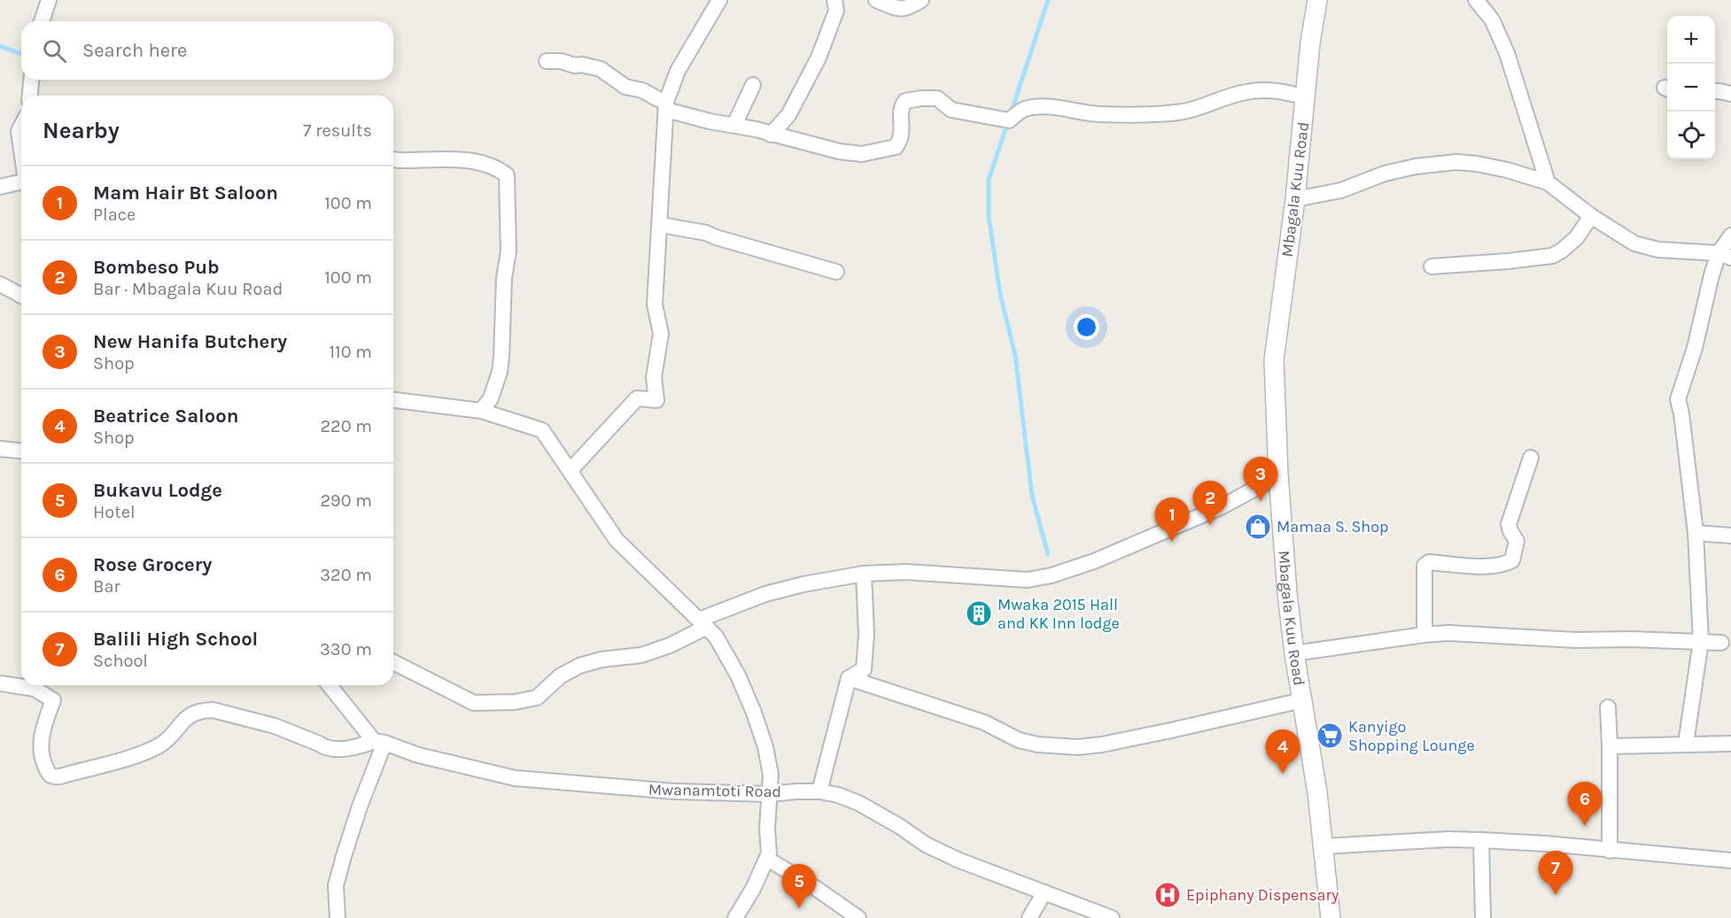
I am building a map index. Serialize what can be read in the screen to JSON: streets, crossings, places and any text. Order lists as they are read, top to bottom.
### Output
{
  "streets": {
    "street": ["Mbagala Kuu Road", "Mwanamtoti Road"]
  },
  "places": {
    "shop": ["Mamaa S. Shop"],
    "building": ["Mwaka 2015 Hall and KK Inn lodge"],
    "supermarket": ["Kanyigo Shopping Lounge"],
    "hospital": ["Epiphany Dispensary"]
  },
  "page": {
    "map_buttons": ["+", "−"],
    "search": "Search here",
    "heading": ["Nearby", "7 results"],
    "list": [
      {
        "mark": "1",
        "name": "Mam Hair Bt Saloon",
        "note": "Place",
        "value": "100 m"
      },
      {
        "mark": "2",
        "name": "Bombeso Pub",
        "note": "Bar · Mbagala Kuu Road",
        "value": "100 m"
      },
      {
        "mark": "3",
        "name": "New Hanifa Butchery",
        "note": "Shop",
        "value": "110 m"
      },
      {
        "mark": "4",
        "name": "Beatrice Saloon",
        "note": "Shop",
        "value": "220 m"
      },
      {
        "mark": "5",
        "name": "Bukavu Lodge",
        "note": "Hotel",
        "value": "290 m"
      },
      {
        "mark": "6",
        "name": "Rose Grocery",
        "note": "Bar",
        "value": "320 m"
      },
      {
        "mark": "7",
        "name": "Balili High School",
        "note": "School",
        "value": "330 m"
      }
    ],
    "pins": [
      "3",
      "2",
      "1",
      "4",
      "6",
      "7",
      "5"
    ]
  }
}
